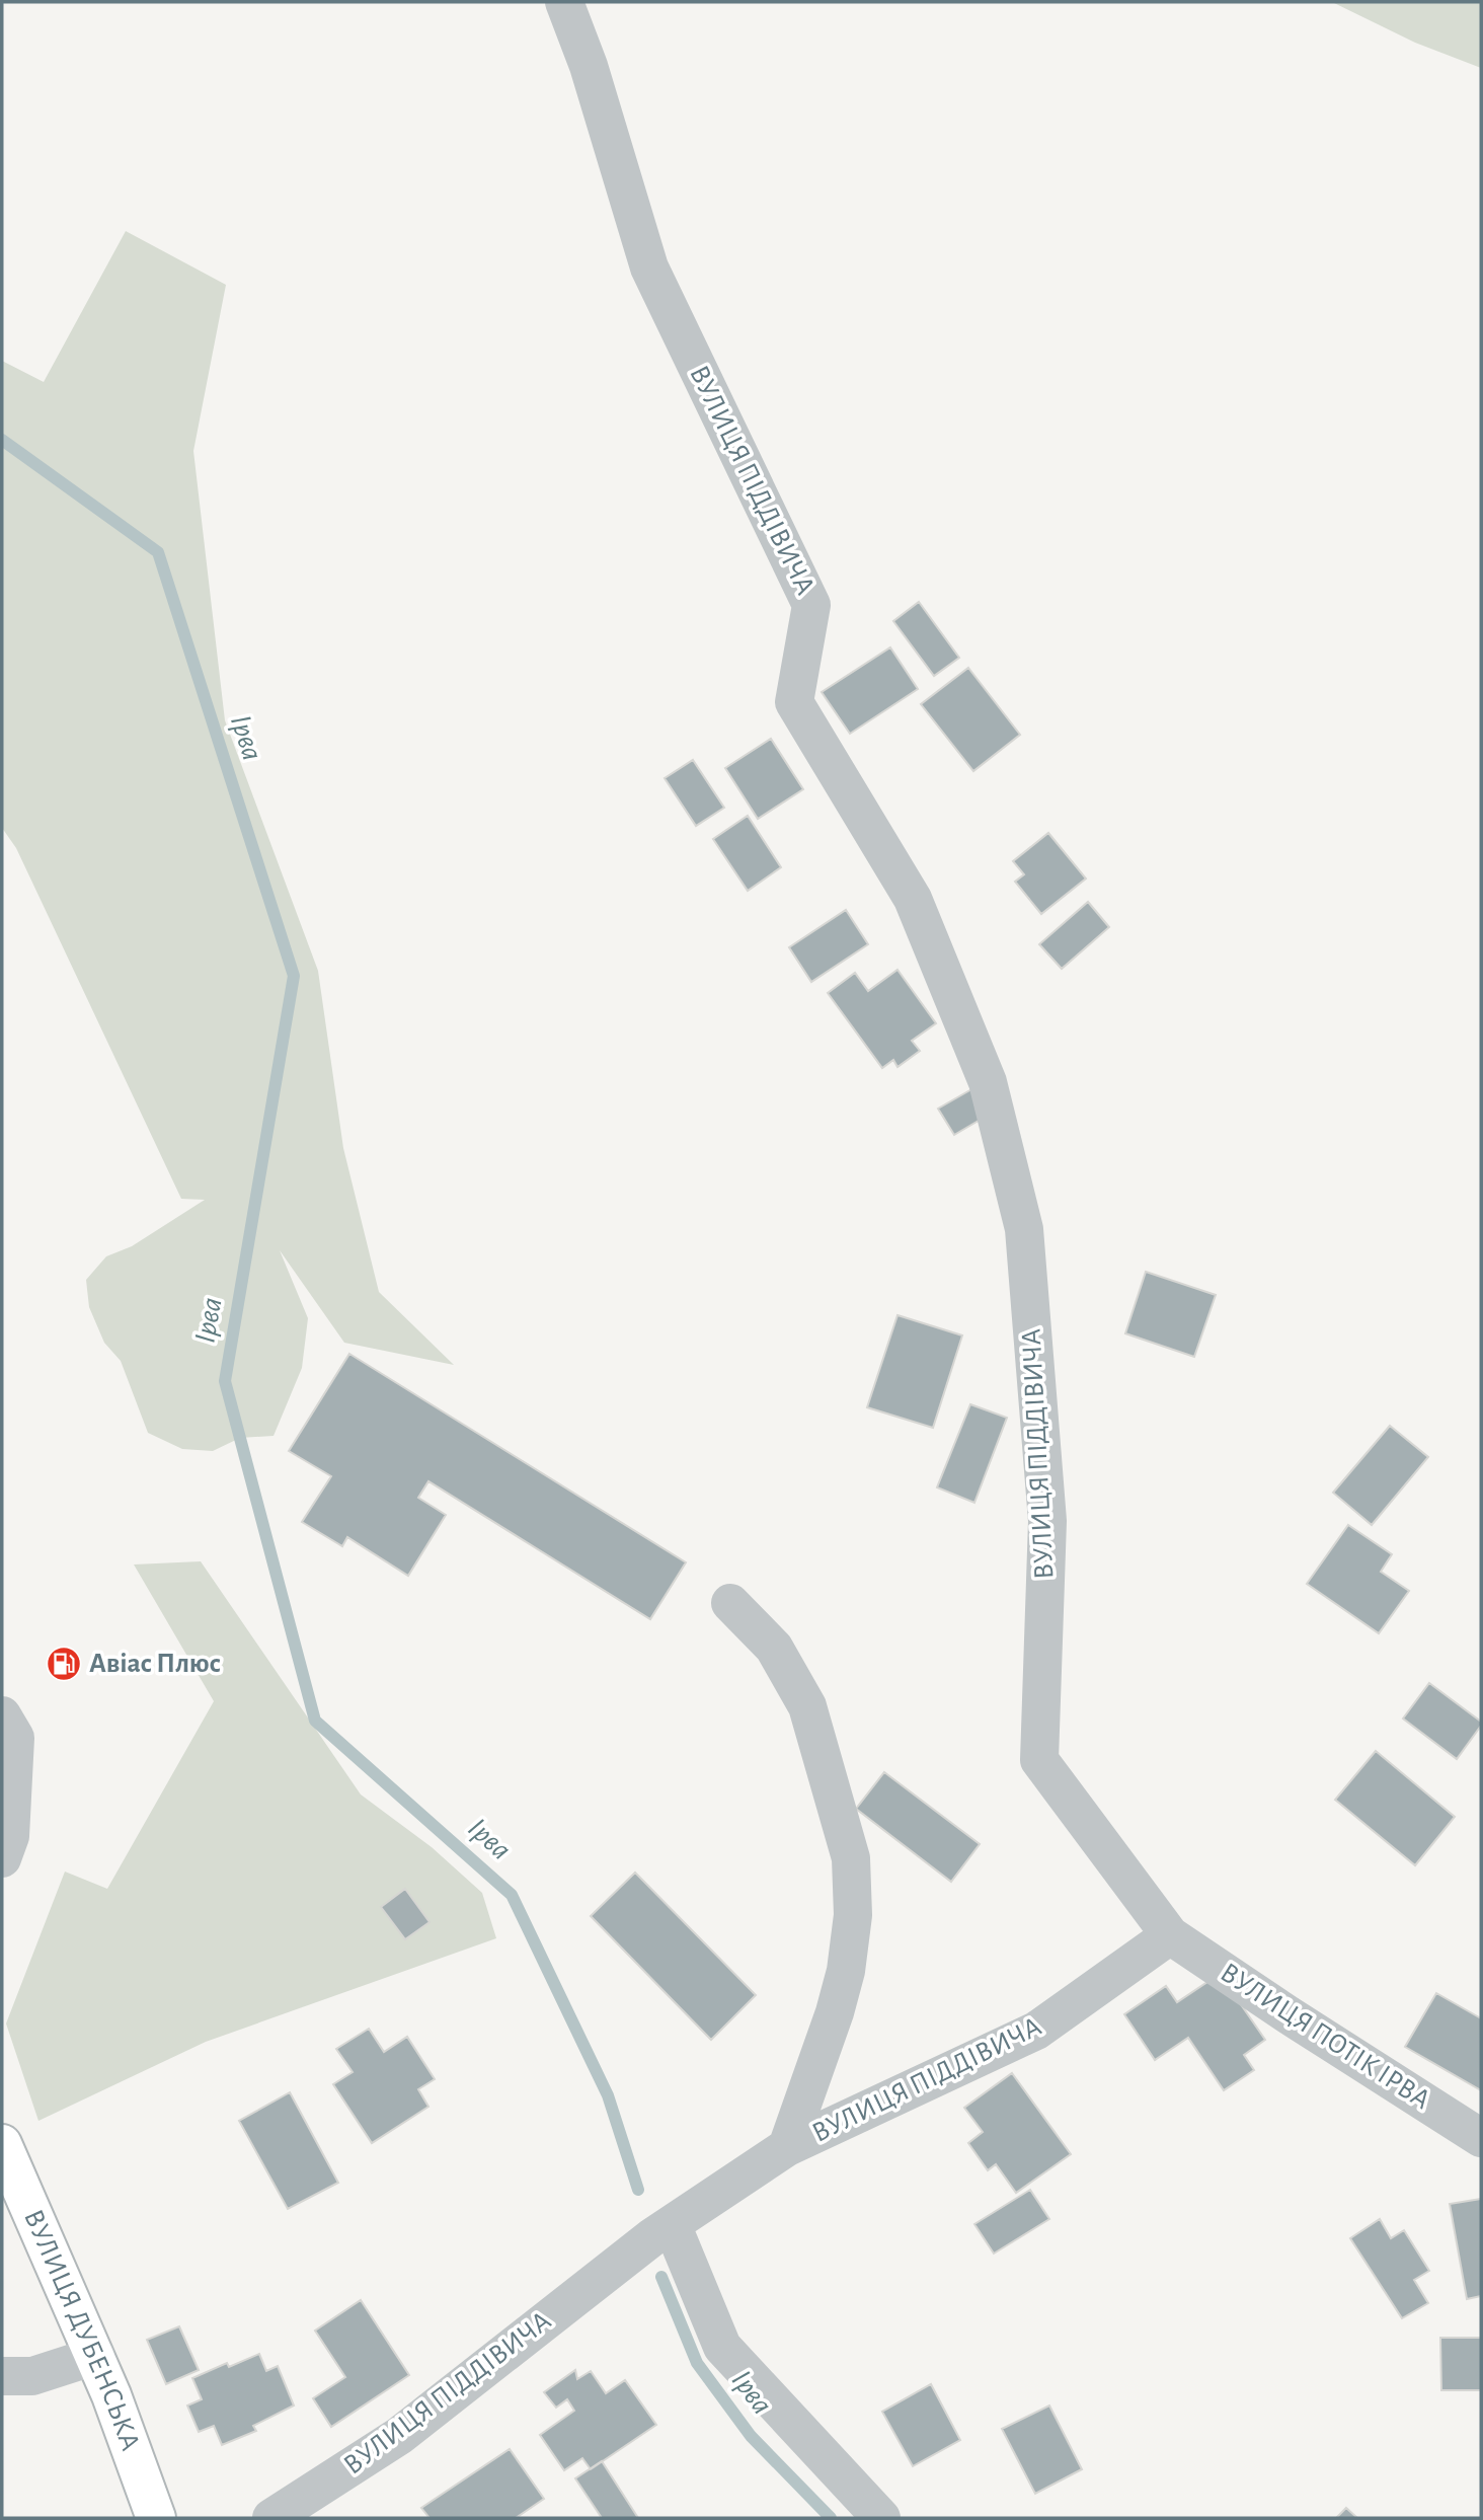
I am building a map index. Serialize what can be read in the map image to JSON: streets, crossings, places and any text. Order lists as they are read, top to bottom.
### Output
{
  "streets": {
    "main road": ["ВУЛИЦЯ ДУБЕНСЬКА"],
    "street": ["ВУЛИЦЯ ПІДДІВИЧА", "ВУЛИЦЯ ПОТІК ІРВА"]
  },
  "crossings": [
    ["ВУЛИЦЯ ПІДДІВИЧА", "ВУЛИЦЯ ПОТІК ІРВА"]
  ],
  "water": ["Ірва"],
  "places": {
    "fuel station": ["Авіас Плюс"]
  }
}
